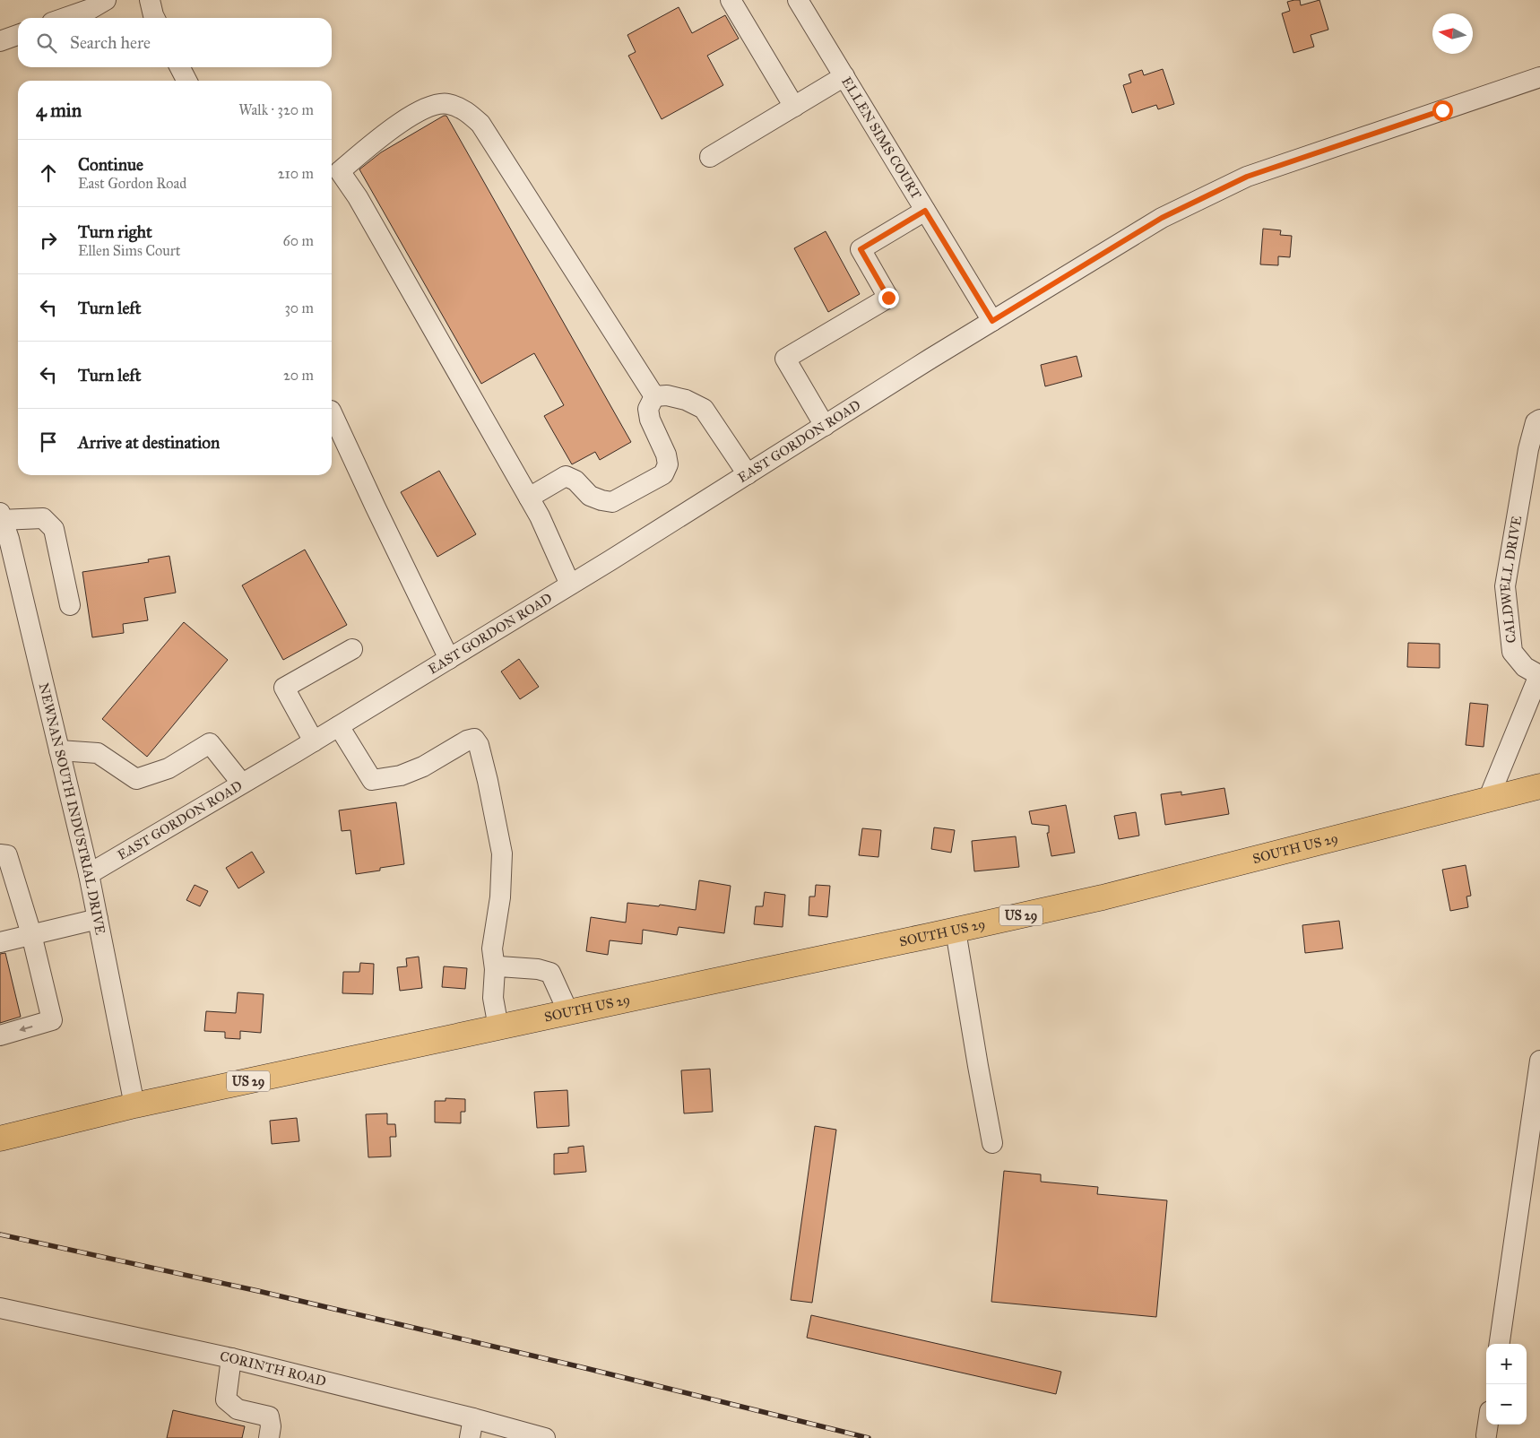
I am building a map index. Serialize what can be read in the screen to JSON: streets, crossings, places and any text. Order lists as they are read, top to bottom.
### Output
{
  "streets": {
    "main road": ["SOUTH US 29", "US 29"],
    "street": [
      "ELLEN SIMS COURT",
      "EAST GORDON ROAD",
      "CALDWELL DRIVE",
      "NEWNAN SOUTH INDUSTRIAL DRIVE",
      "CORINTH ROAD"
    ]
  },
  "crossings": [
    ["ELLEN SIMS COURT", "EAST GORDON ROAD"],
    ["EAST GORDON ROAD", "NEWNAN SOUTH INDUSTRIAL DRIVE"],
    ["CALDWELL DRIVE", "SOUTH US 29"],
    ["NEWNAN SOUTH INDUSTRIAL DRIVE", "US 29"],
    ["SOUTH US 29", "US 29"]
  ],
  "north": "left",
  "page": {
    "search": "Search here",
    "heading": ["4 min", "Walk · 320 m"],
    "list": [
      ["Continue", "East Gordon Road", "210 m"],
      ["Turn right", "Ellen Sims Court", "60 m"],
      ["Turn left", "30 m"],
      ["Turn left", "20 m"],
      "Arrive at destination"
    ],
    "map_buttons": ["+", "−"]
  }
}
